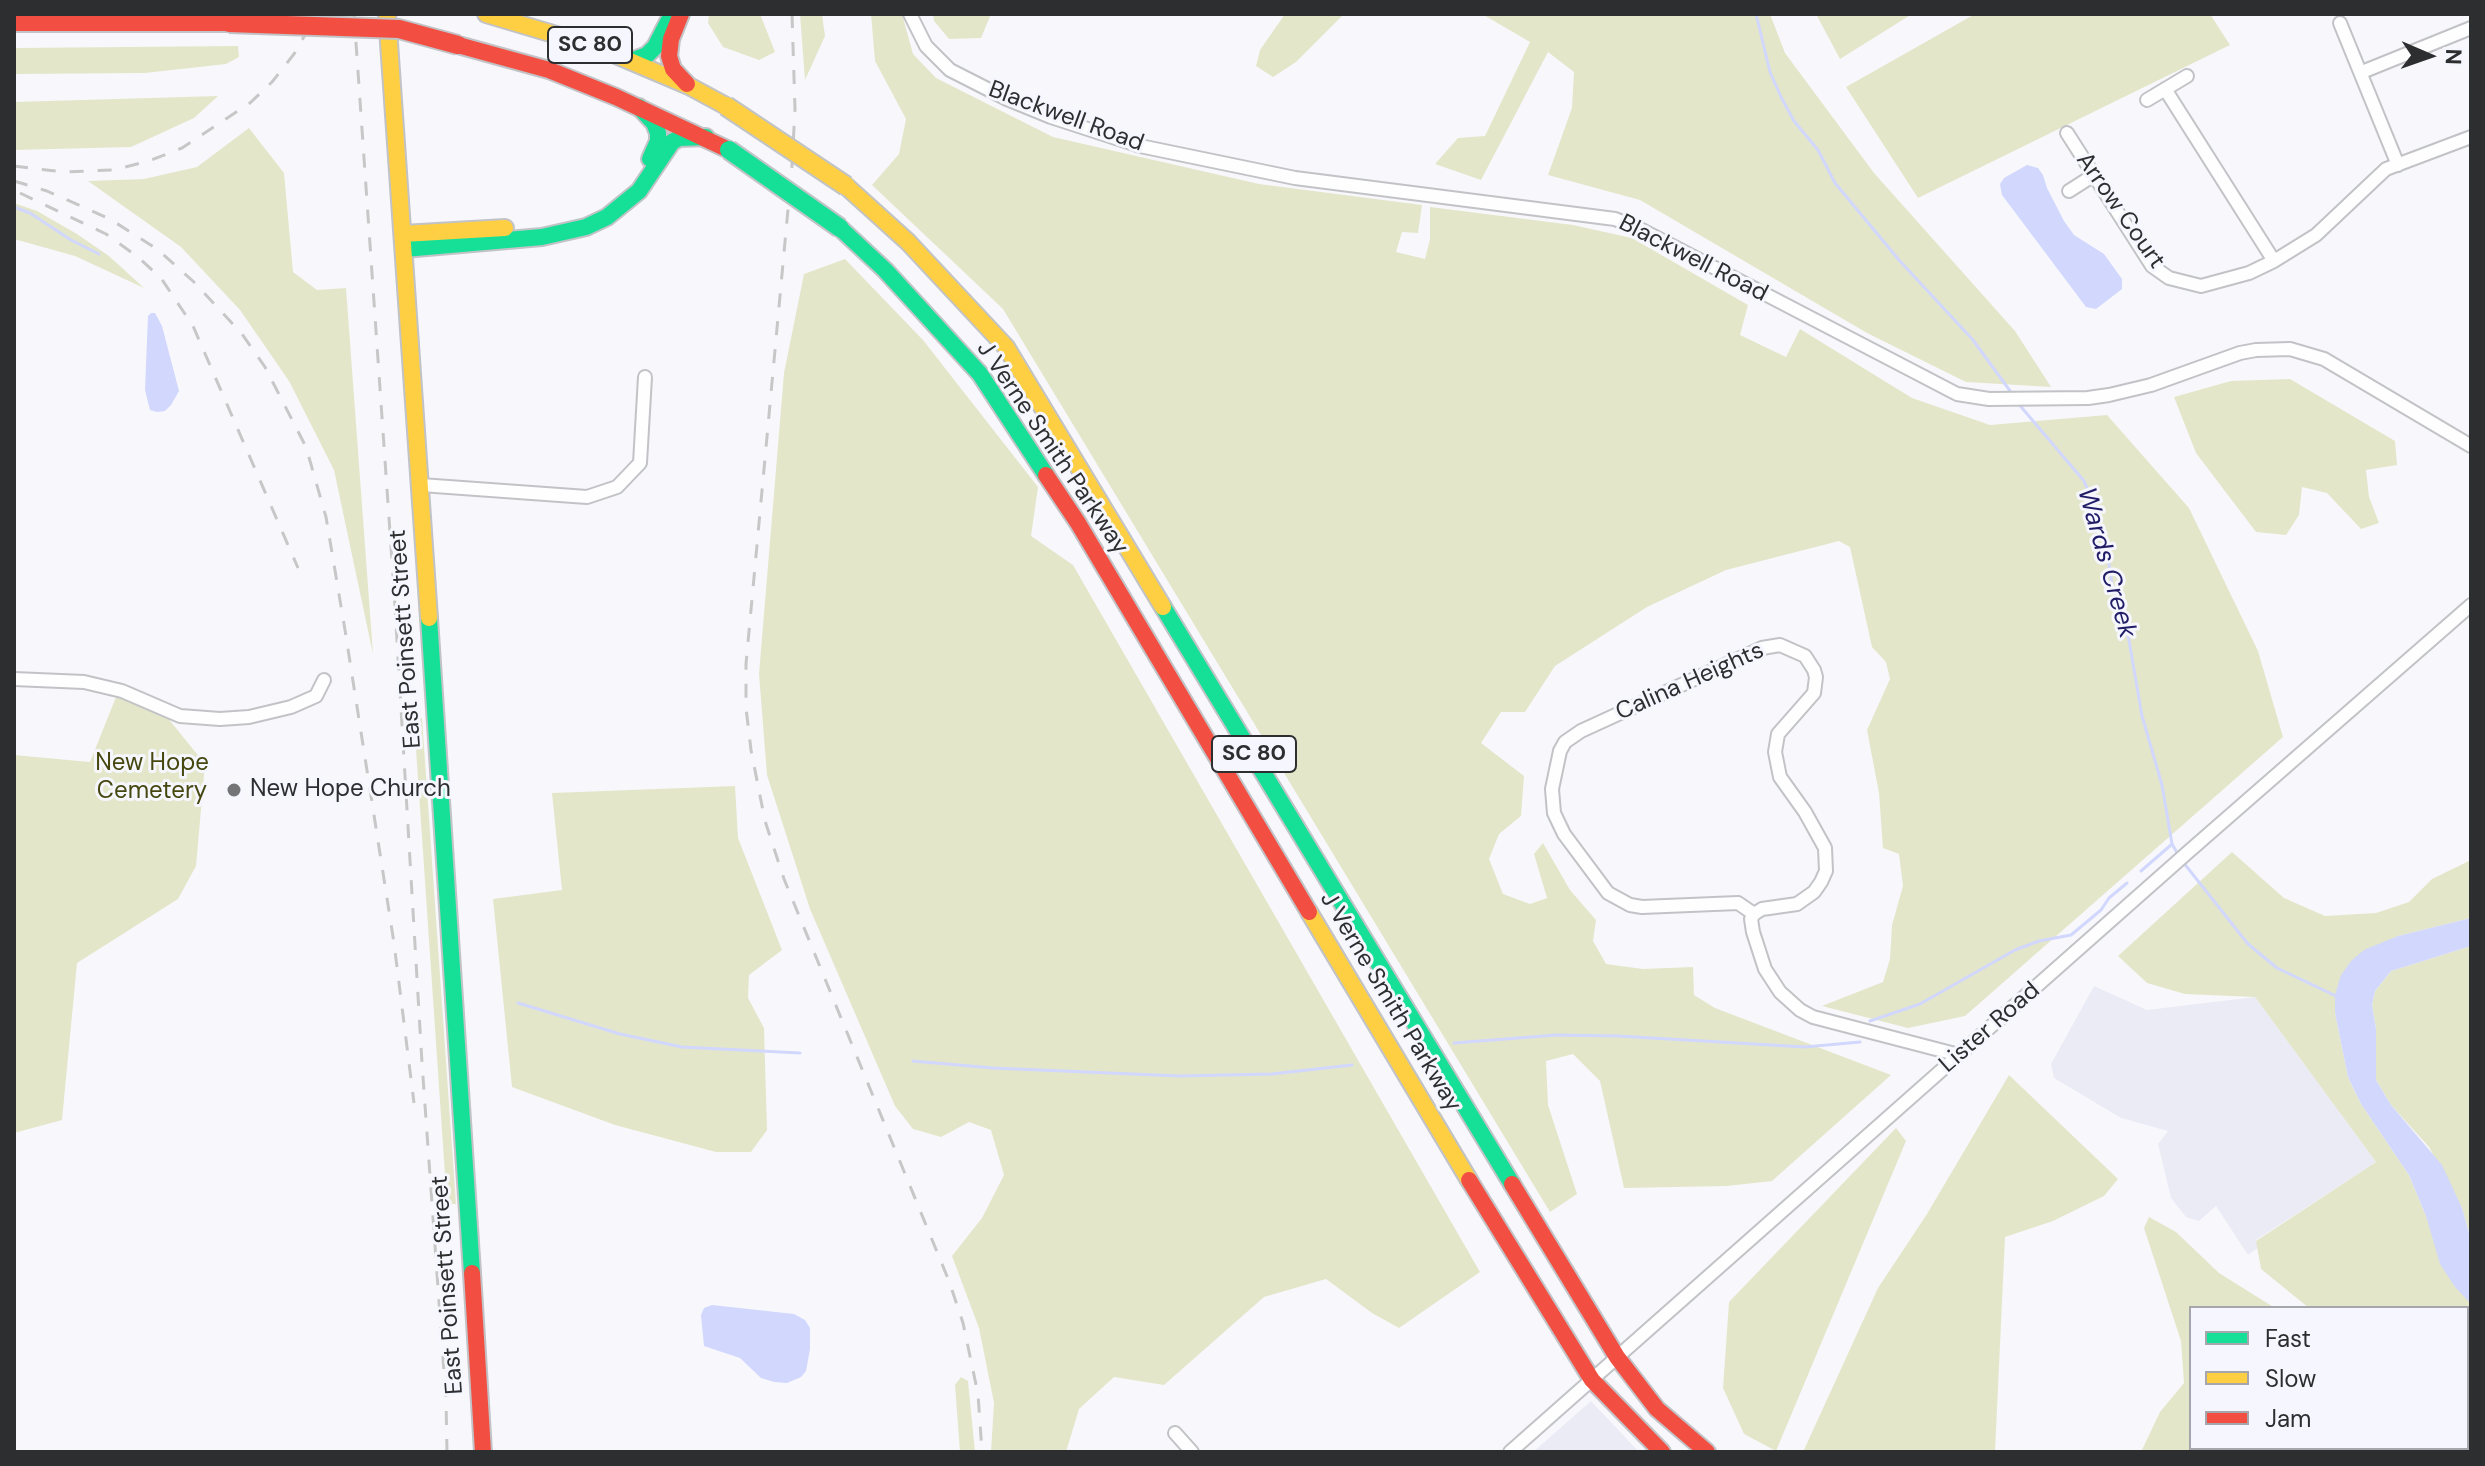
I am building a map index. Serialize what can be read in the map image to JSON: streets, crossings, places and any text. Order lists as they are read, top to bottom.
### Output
{
  "streets": {
    "main road": ["SC 80", "J Verne Smith Parkway", "East Poinsett Street"],
    "street": [
      "Blackwell Road",
      "Arrow Court",
      "Calina Heights",
      "Lister Road"
    ]
  },
  "crossings": [
    ["J Verne Smith Parkway", "Lister Road"]
  ],
  "water": ["Wards Creek"],
  "parks": ["New Hope Cemetery"],
  "places": ["New Hope Church"],
  "legend": ["Fast", "Slow", "Jam"],
  "north": "right"
}
